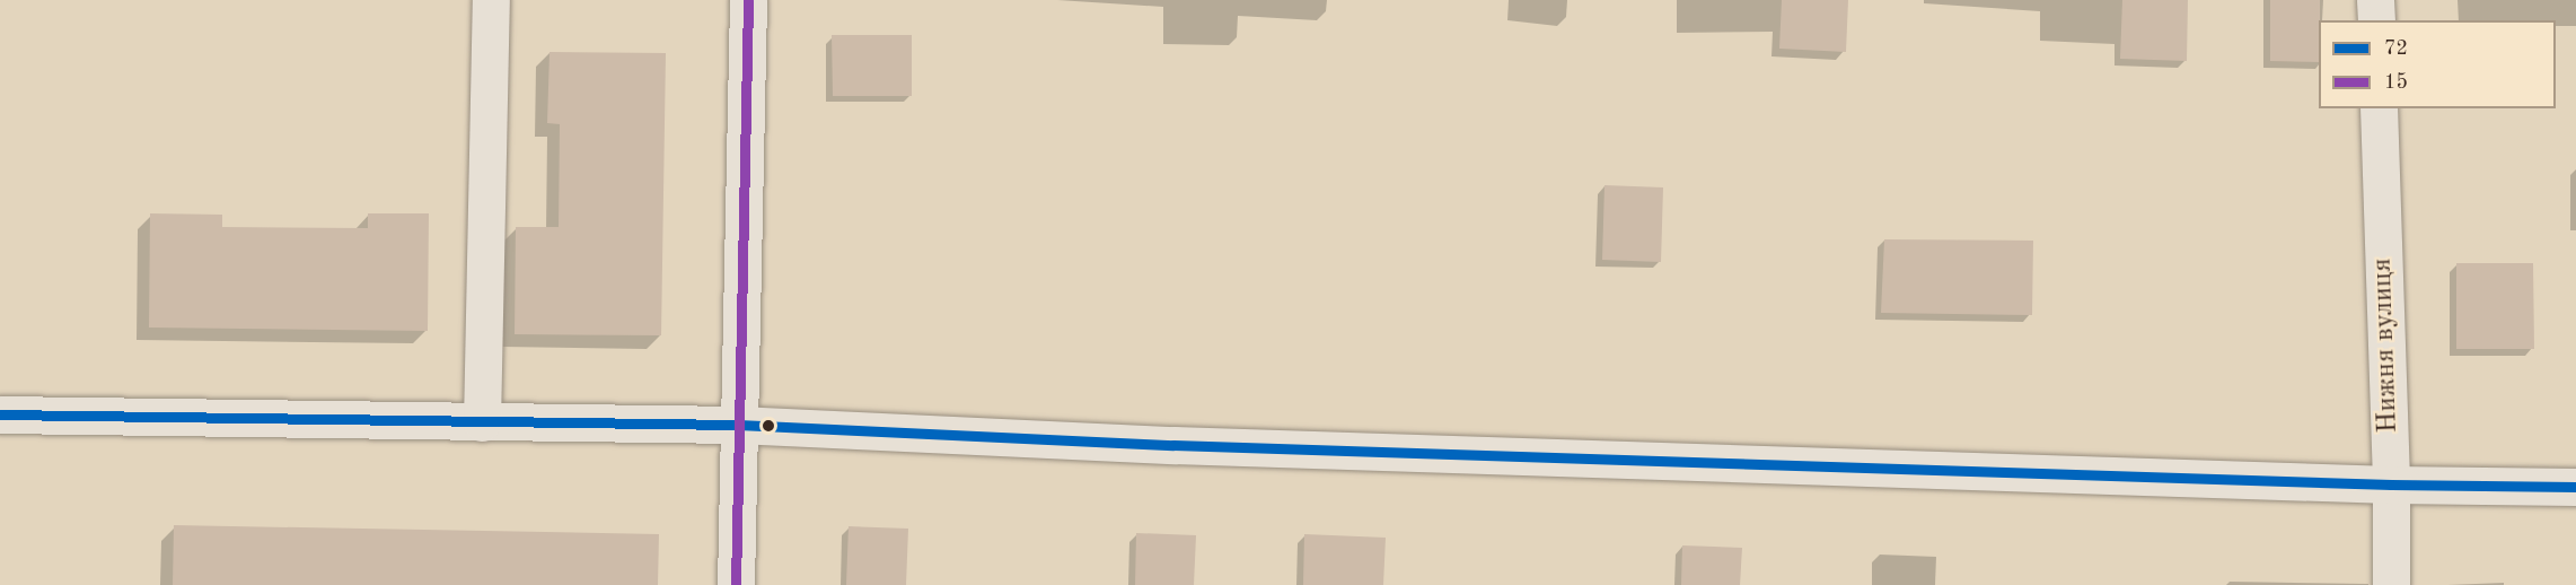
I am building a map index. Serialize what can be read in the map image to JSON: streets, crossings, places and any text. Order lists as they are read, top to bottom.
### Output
{
  "streets": {
    "street": ["Нижня вулиця"]
  },
  "lines": ["transit line 15", "transit line 72"],
  "legend": ["72", "15"]
}
